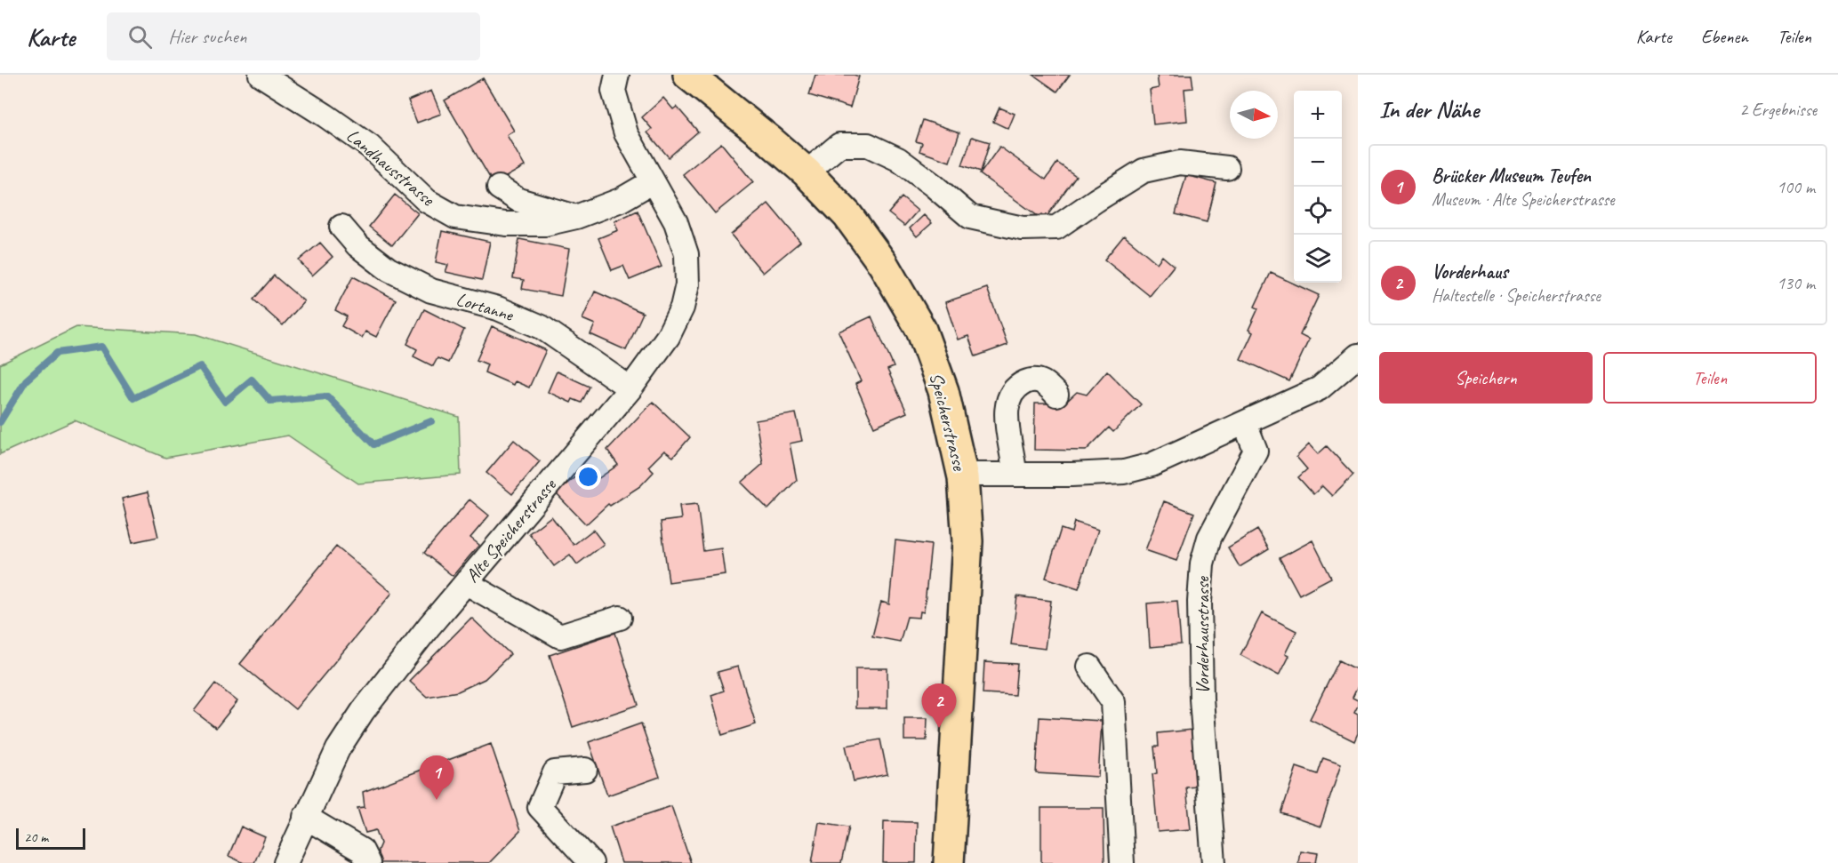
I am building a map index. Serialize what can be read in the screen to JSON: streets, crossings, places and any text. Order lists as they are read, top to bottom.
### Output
{
  "streets": {
    "main road": ["Speicherstrasse"],
    "street": [
      "Landhausstrasse",
      "Lortanne",
      "Alte Speicherstrasse",
      "Vorderhausstrasse"
    ]
  },
  "crossings": [
    ["Landhausstrasse", "Alte Speicherstrasse"],
    ["Lortanne", "Alte Speicherstrasse"]
  ],
  "scale_bar": "20 m",
  "north": "right",
  "page": {
    "header": "Karte",
    "search": "Hier suchen",
    "nav": ["Karte", "Ebenen", "Teilen"],
    "heading": ["In der Nähe", "2 Ergebnisse"],
    "map_buttons": ["+", "−"],
    "list": [
      {
        "mark": "1",
        "name": "Brücker Museum Teufen",
        "note": "Museum · Alte Speicherstrasse",
        "value": "100 m"
      },
      {
        "mark": "2",
        "name": "Vorderhaus",
        "note": "Haltestelle · Speicherstrasse",
        "value": "130 m"
      }
    ],
    "buttons": ["Speichern", "Teilen"],
    "pins": ["2", "1"],
    "scale": "20 m"
  }
}
